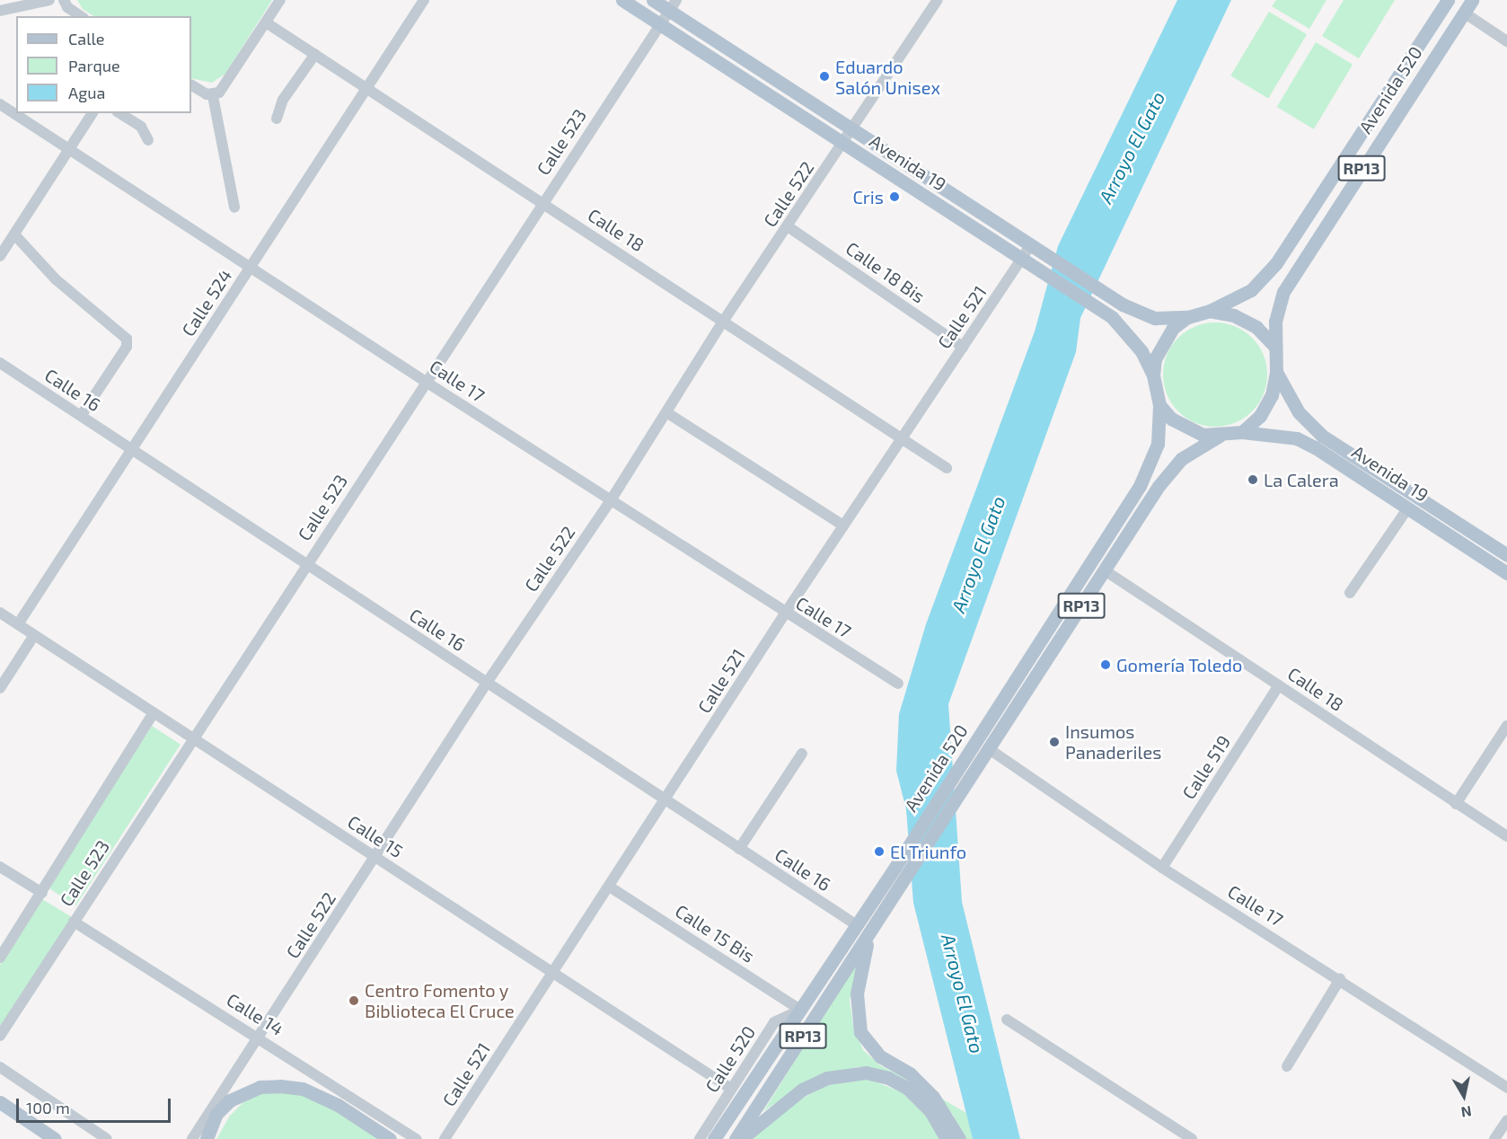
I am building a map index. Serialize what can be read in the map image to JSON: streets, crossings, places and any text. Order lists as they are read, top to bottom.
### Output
{
  "streets": {
    "main road": ["Avenida 520", "Avenida 19", "RP13"],
    "street": [
      "Calle 523",
      "Calle 522",
      "Calle 18",
      "Calle 18 Bis",
      "Calle 524",
      "Calle 521",
      "Calle 17",
      "Calle 16",
      "Calle 519",
      "Calle 15",
      "Calle 15 Bis",
      "Calle 14",
      "Calle 520"
    ]
  },
  "crossings": [
    ["Avenida 520", "Avenida 19"],
    ["Avenida 520", "RP13"],
    ["Avenida 520", "Calle 18"],
    ["Avenida 520", "Calle 17"],
    ["Avenida 520", "Calle 16"],
    ["Avenida 520", "Calle 15 Bis"],
    ["Avenida 520", "Calle 520"],
    ["Calle 523", "Avenida 19"],
    ["Calle 523", "Calle 18"],
    ["Calle 523", "Calle 17"],
    ["Calle 523", "Calle 16"],
    ["Calle 523", "Calle 15"],
    ["Calle 523", "Calle 14"],
    ["Avenida 19", "RP13"],
    ["Avenida 19", "Calle 522"],
    ["Avenida 19", "Calle 521"],
    ["Calle 522", "Calle 18"],
    ["Calle 522", "Calle 18 Bis"],
    ["Calle 522", "Calle 17"],
    ["Calle 522", "Calle 16"],
    ["Calle 522", "Calle 15"],
    ["Calle 522", "Calle 14"],
    ["Calle 18", "Calle 524"],
    ["Calle 18", "Calle 521"],
    ["Calle 18", "Calle 519"],
    ["Calle 18 Bis", "Calle 521"],
    ["Calle 524", "Calle 17"],
    ["Calle 524", "Calle 16"],
    ["Calle 524", "Calle 15"],
    ["Calle 521", "Calle 17"],
    ["Calle 521", "Calle 16"],
    ["Calle 521", "Calle 15"],
    ["Calle 521", "Calle 15 Bis"],
    ["Calle 17", "Calle 519"],
    ["Calle 15", "Calle 520"],
    ["Calle 15 Bis", "Calle 520"]
  ],
  "water": ["Arroyo El Gato"],
  "places": [
    "Eduardo Salón Unisex",
    "Cris",
    "La Calera",
    "Gomería Toledo",
    "Insumos Panaderiles",
    "El Triunfo",
    "Centro Fomento y Biblioteca El Cruce"
  ],
  "legend": ["Calle", "Parque", "Agua"],
  "scale_bar": "100 m",
  "north": "bottom"
}
